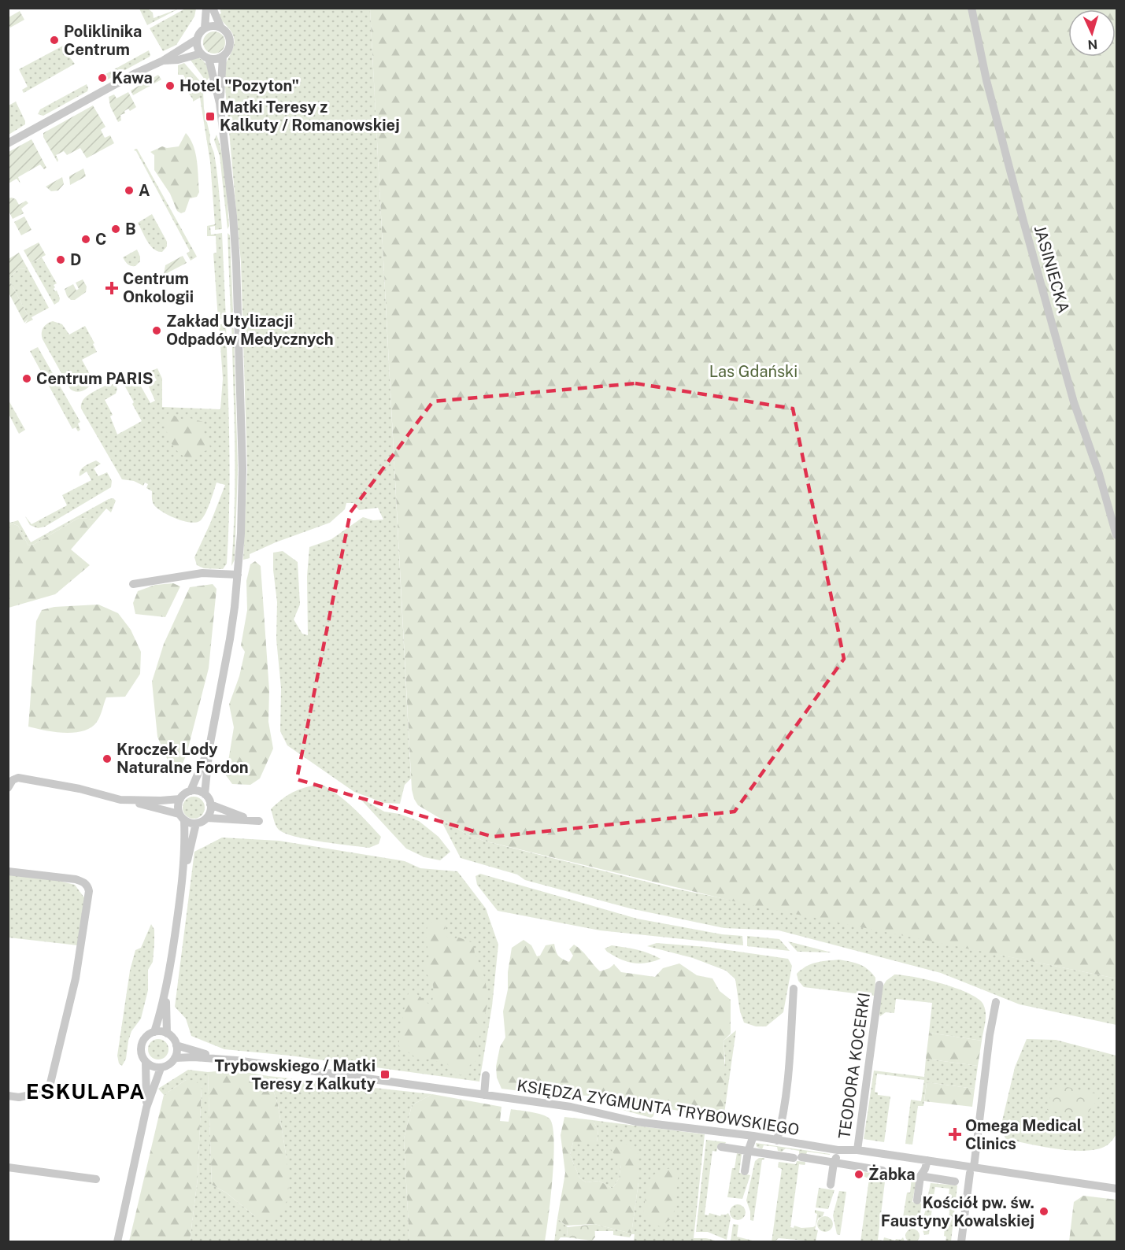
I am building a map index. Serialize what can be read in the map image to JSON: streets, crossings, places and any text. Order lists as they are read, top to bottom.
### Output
{
  "streets": {
    "street": ["JASINIECKA", "TEODORA KOCERKI", "KSIĘDZA ZYGMUNTA TRYBOWSKIEGO"]
  },
  "crossings": [
    ["TEODORA KOCERKI", "KSIĘDZA ZYGMUNTA TRYBOWSKIEGO"]
  ],
  "districts": ["ESKULAPA"],
  "parks": ["Las Gdański"],
  "places": {
    "other": [
      "Poliklinika Centrum",
      "Kawa",
      "Hotel \"Pozyton\"",
      "A",
      "B",
      "C",
      "D",
      "Zakład Utylizacji Odpadów Medycznych",
      "Centrum PARIS",
      "Kroczek Lody Naturalne Fordon",
      "Żabka",
      "Kościół pw. św. Faustyny Kowalskiej"
    ],
    "transit": ["Matki Teresy z Kalkuty / Romanowskiej", "Trybowskiego / Matki Teresy z Kalkuty"],
    "health": ["Centrum Onkologii", "Omega Medical Clinics"]
  },
  "north": "bottom"
}
